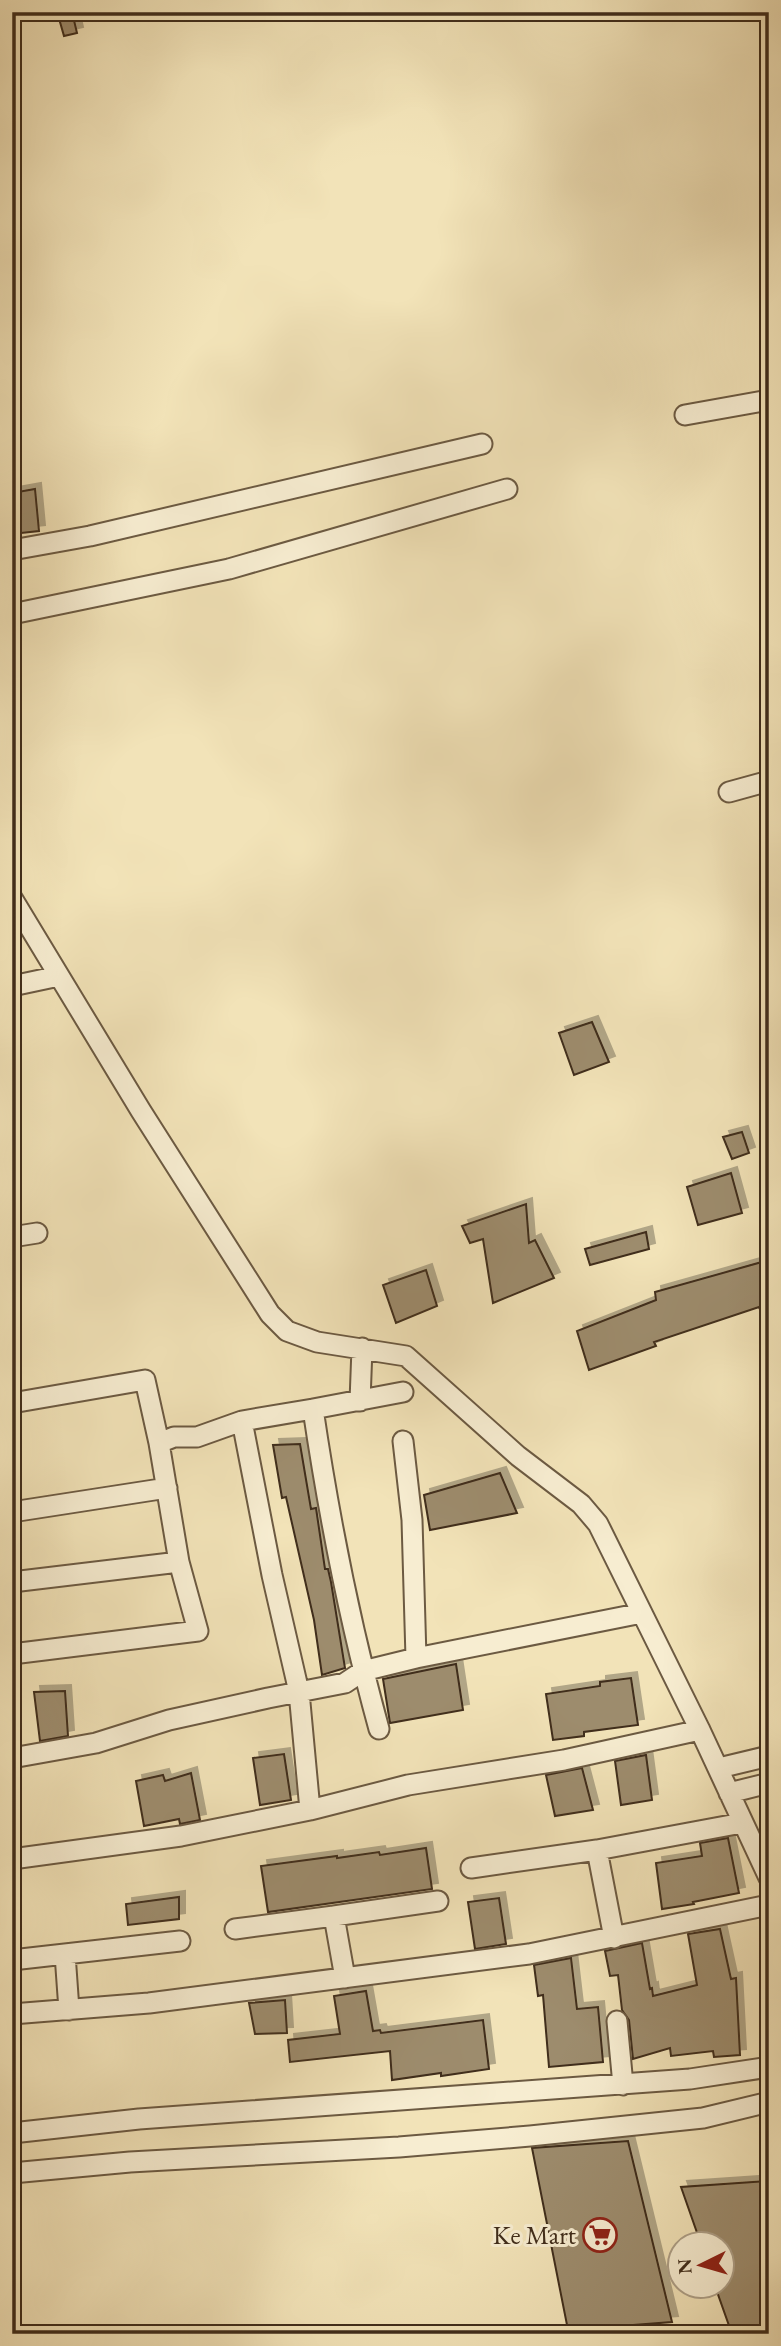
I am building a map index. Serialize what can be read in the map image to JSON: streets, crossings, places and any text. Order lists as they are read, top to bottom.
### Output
{
  "places": {
    "supermarket": ["Ke Mart"]
  },
  "north": "left"
}
